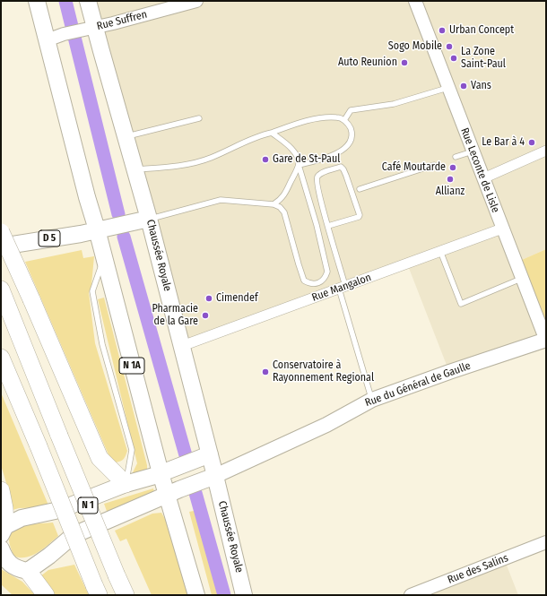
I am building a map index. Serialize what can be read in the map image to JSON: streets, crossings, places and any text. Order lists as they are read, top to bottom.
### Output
{
  "streets": {
    "highway": ["N 1"],
    "main road": [
      "D 5",
      "Chaussée Royale",
      "N 1A",
      "Rue du Général de Gaulle"
    ],
    "street": [
      "Rue Suffren",
      "Rue Leconte de Lisle",
      "Rue Mangalon",
      "Rue des Salins"
    ]
  },
  "crossings": [
    ["Rue Suffren", "Chaussée Royale"],
    ["Rue Suffren", "N 1A"],
    ["Rue Leconte de Lisle", "Rue Mangalon"],
    ["Rue Leconte de Lisle", "Rue du Général de Gaulle"],
    ["D 5", "N 1A"],
    ["Chaussée Royale", "Rue Mangalon"],
    ["Chaussée Royale", "Rue du Général de Gaulle"]
  ],
  "places": [
    "Urban Concept",
    "Sogo Mobile",
    "La Zone Saint-Paul",
    "Auto Reunion",
    "Vans",
    "Le Bar à 4",
    "Gare de St-Paul",
    "Café Moutarde",
    "Allianz",
    "Cimendef",
    "Pharmacie de la Gare",
    "Conservatoire à Rayonnement Regional"
  ]
}
